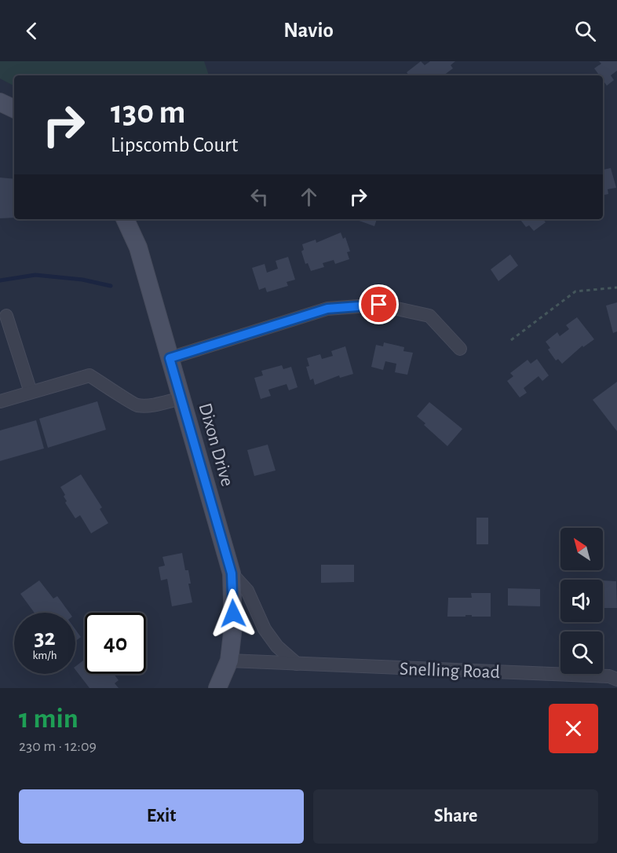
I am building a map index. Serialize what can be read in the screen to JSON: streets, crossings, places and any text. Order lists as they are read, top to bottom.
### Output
{
  "streets": {
    "street": ["Dixon Drive", "Snelling Road"]
  },
  "crossings": [
    ["Dixon Drive", "Snelling Road"]
  ],
  "north": "top left",
  "page": {
    "header": "Navio",
    "turn": ["130 m", "Lipscomb Court"],
    "speed": "32 km/h",
    "limit": "40",
    "heading": ["1 min", "230 m · 12:09"],
    "buttons": ["Exit", "Share"]
  }
}
